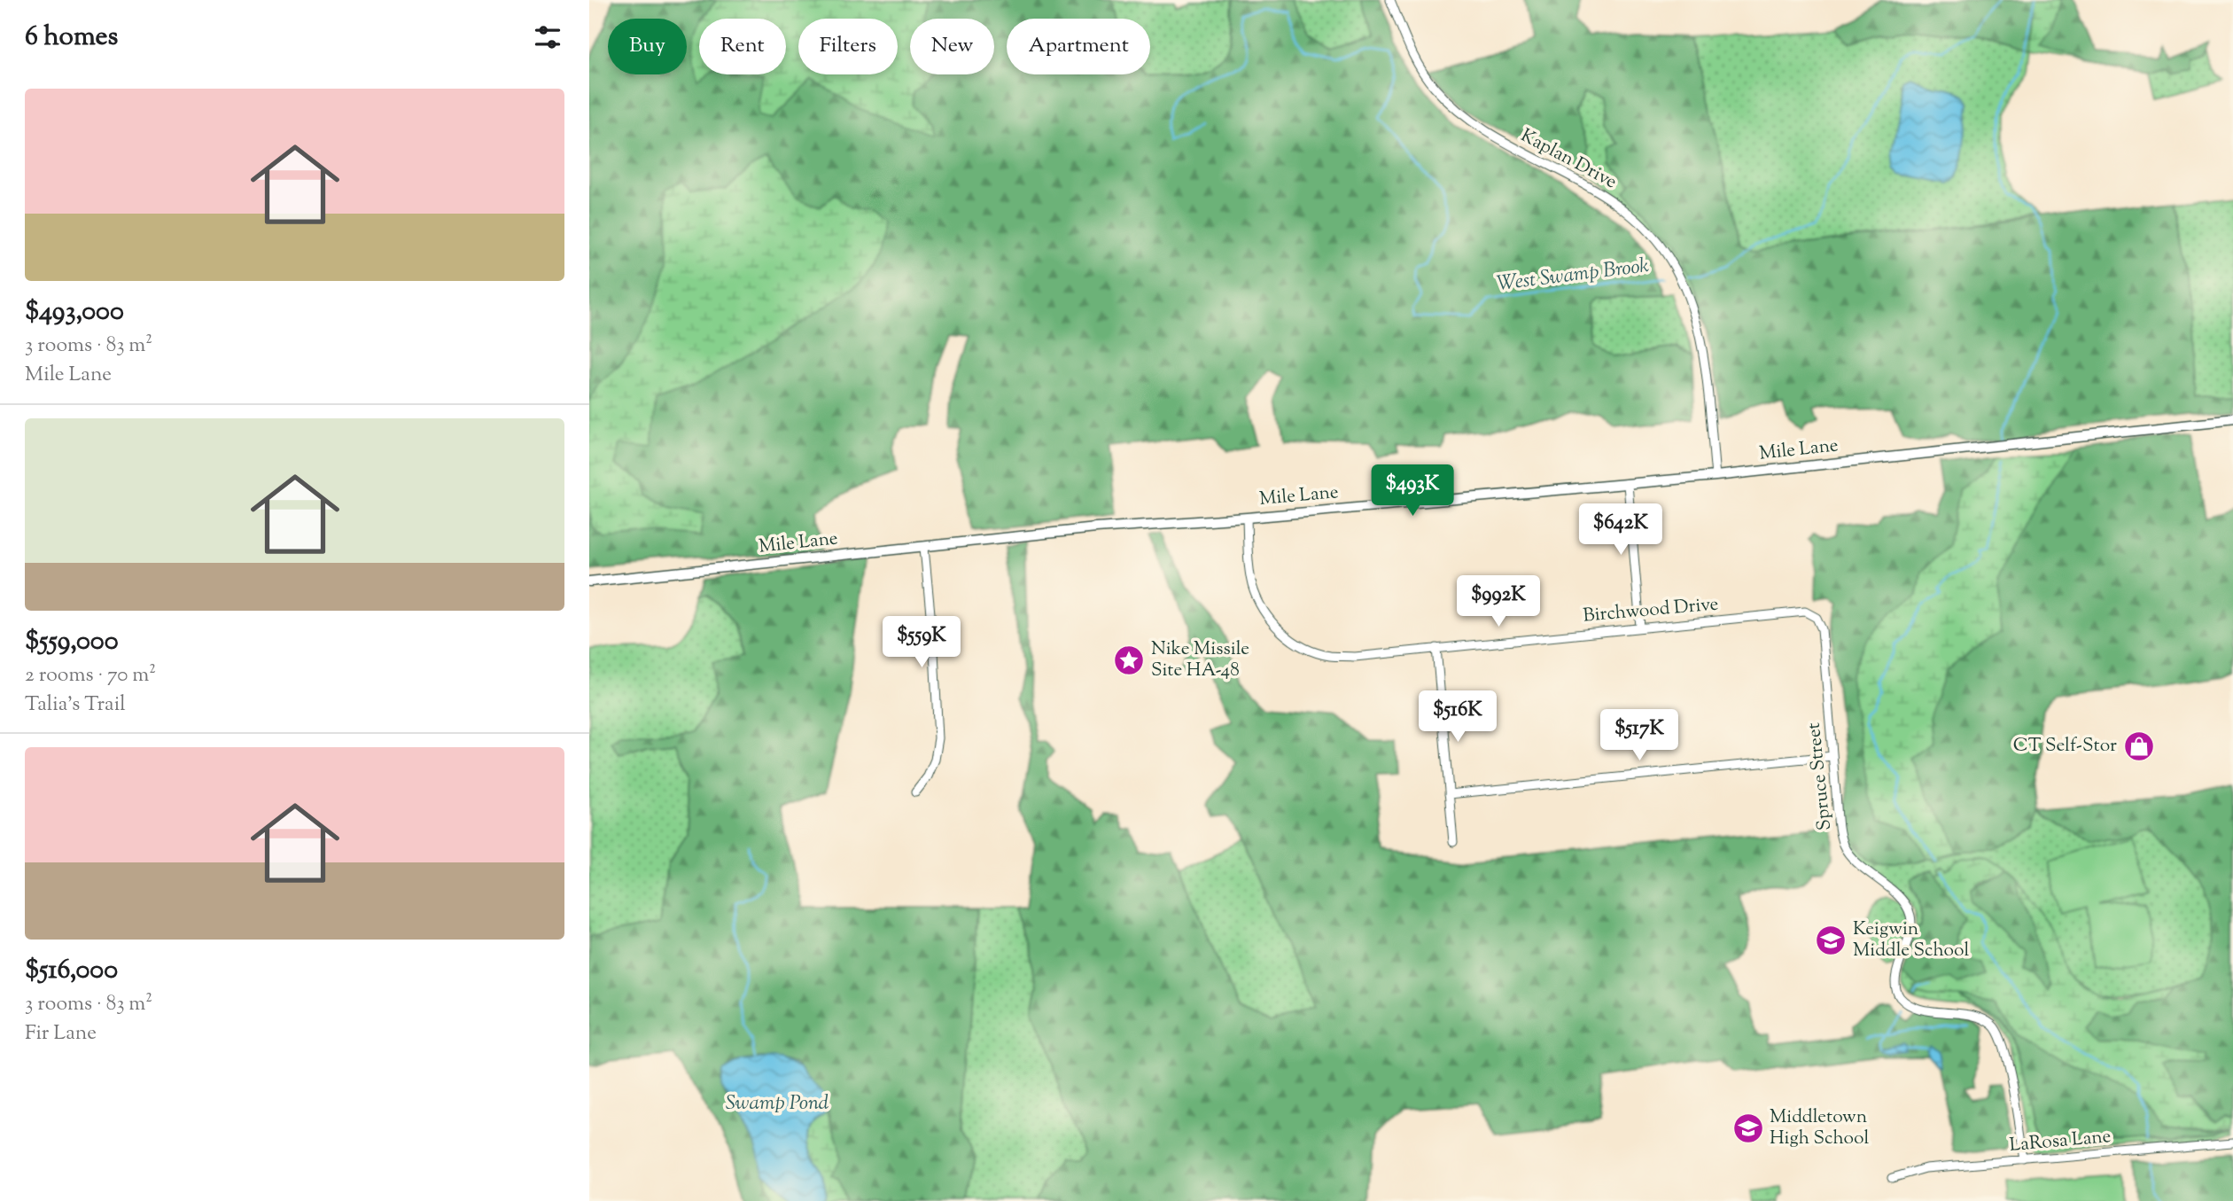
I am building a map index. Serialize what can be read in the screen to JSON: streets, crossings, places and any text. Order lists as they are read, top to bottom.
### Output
{
  "streets": {
    "street": [
      "Kaplan Drive",
      "Mile Lane",
      "Birchwood Drive",
      "Spruce Street",
      "LaRosa Lane"
    ]
  },
  "crossings": [
    ["Kaplan Drive", "Mile Lane"],
    ["Mile Lane", "Birchwood Drive"],
    ["Birchwood Drive", "Spruce Street"],
    ["Spruce Street", "LaRosa Lane"]
  ],
  "water": ["West Swamp Brook", "Swamp Pond"],
  "places": {
    "place": ["Nike Missile Site HA-48"],
    "shop": ["CT Self-Stor"],
    "school or university": ["Keigwin Middle School", "Middletown High School"]
  },
  "page": {
    "heading": "6 homes",
    "chip": [
      "Buy",
      "Rent",
      "Filters",
      "New",
      "Apartment"
    ],
    "list": [
      {
        "name": "$493,000",
        "note": "3 rooms · 83 m² · Mile Lane"
      },
      {
        "name": "$559,000",
        "note": "2 rooms · 70 m² · Talia's Trail"
      },
      {
        "name": "$516,000",
        "note": "3 rooms · 83 m² · Fir Lane"
      }
    ],
    "price": [
      "$493K",
      "$642K",
      "$992K",
      "$559K",
      "$516K",
      "$517K"
    ]
  }
}
